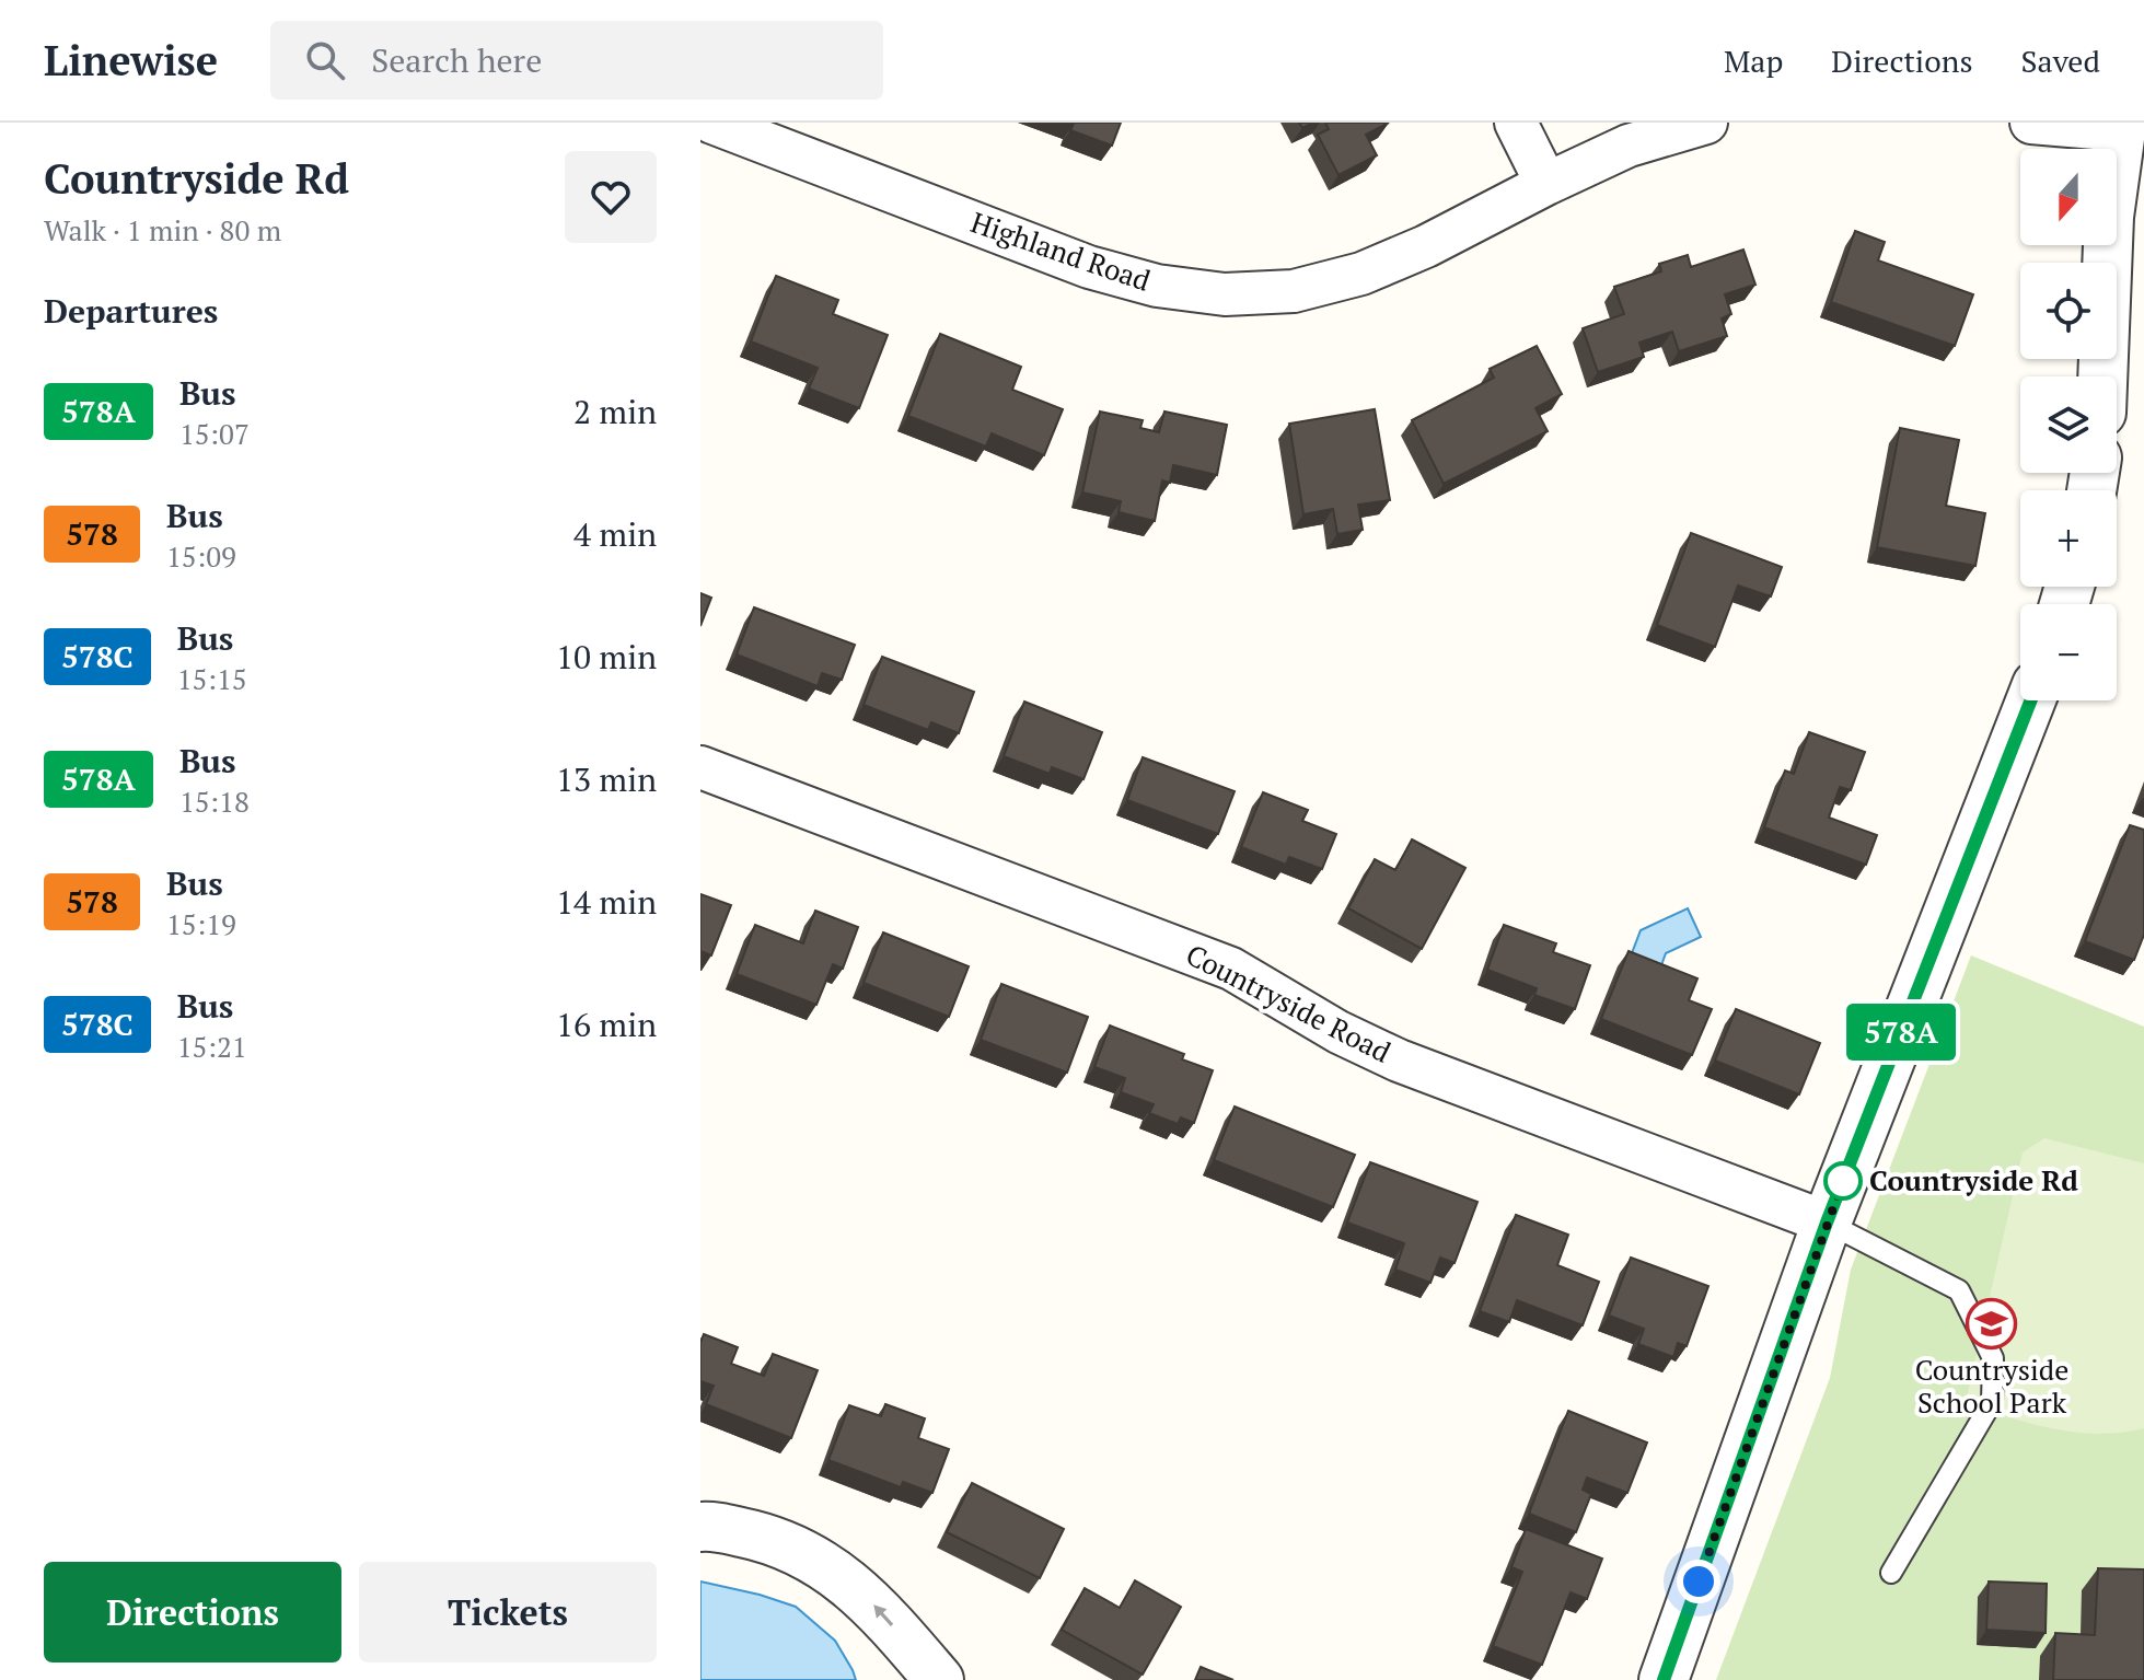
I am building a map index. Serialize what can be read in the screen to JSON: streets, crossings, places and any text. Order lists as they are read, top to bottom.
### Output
{
  "streets": {
    "street": ["Highland Road", "Countryside Road"]
  },
  "places": {
    "other": ["Countryside Rd"],
    "school or university": ["Countryside School Park"]
  },
  "lines": ["bus line 578A"],
  "north": "bottom",
  "page": {
    "header": "Linewise",
    "search": "Search here",
    "nav": ["Map", "Directions", "Saved"],
    "heading": [
      ["Countryside Rd", "Walk · 1 min · 80 m"],
      "Departures"
    ],
    "on_map": "578A",
    "map_buttons": ["+", "−"],
    "list": [
      {
        "mark": "578A",
        "name": "Bus",
        "note": "15:07",
        "value": "2 min"
      },
      {
        "mark": "578",
        "name": "Bus",
        "note": "15:09",
        "value": "4 min"
      },
      {
        "mark": "578C",
        "name": "Bus",
        "note": "15:15",
        "value": "10 min"
      },
      {
        "mark": "578A",
        "name": "Bus",
        "note": "15:18",
        "value": "13 min"
      },
      {
        "mark": "578",
        "name": "Bus",
        "note": "15:19",
        "value": "14 min"
      },
      {
        "mark": "578C",
        "name": "Bus",
        "note": "15:21",
        "value": "16 min"
      }
    ],
    "buttons": ["Directions", "Tickets"]
  }
}
